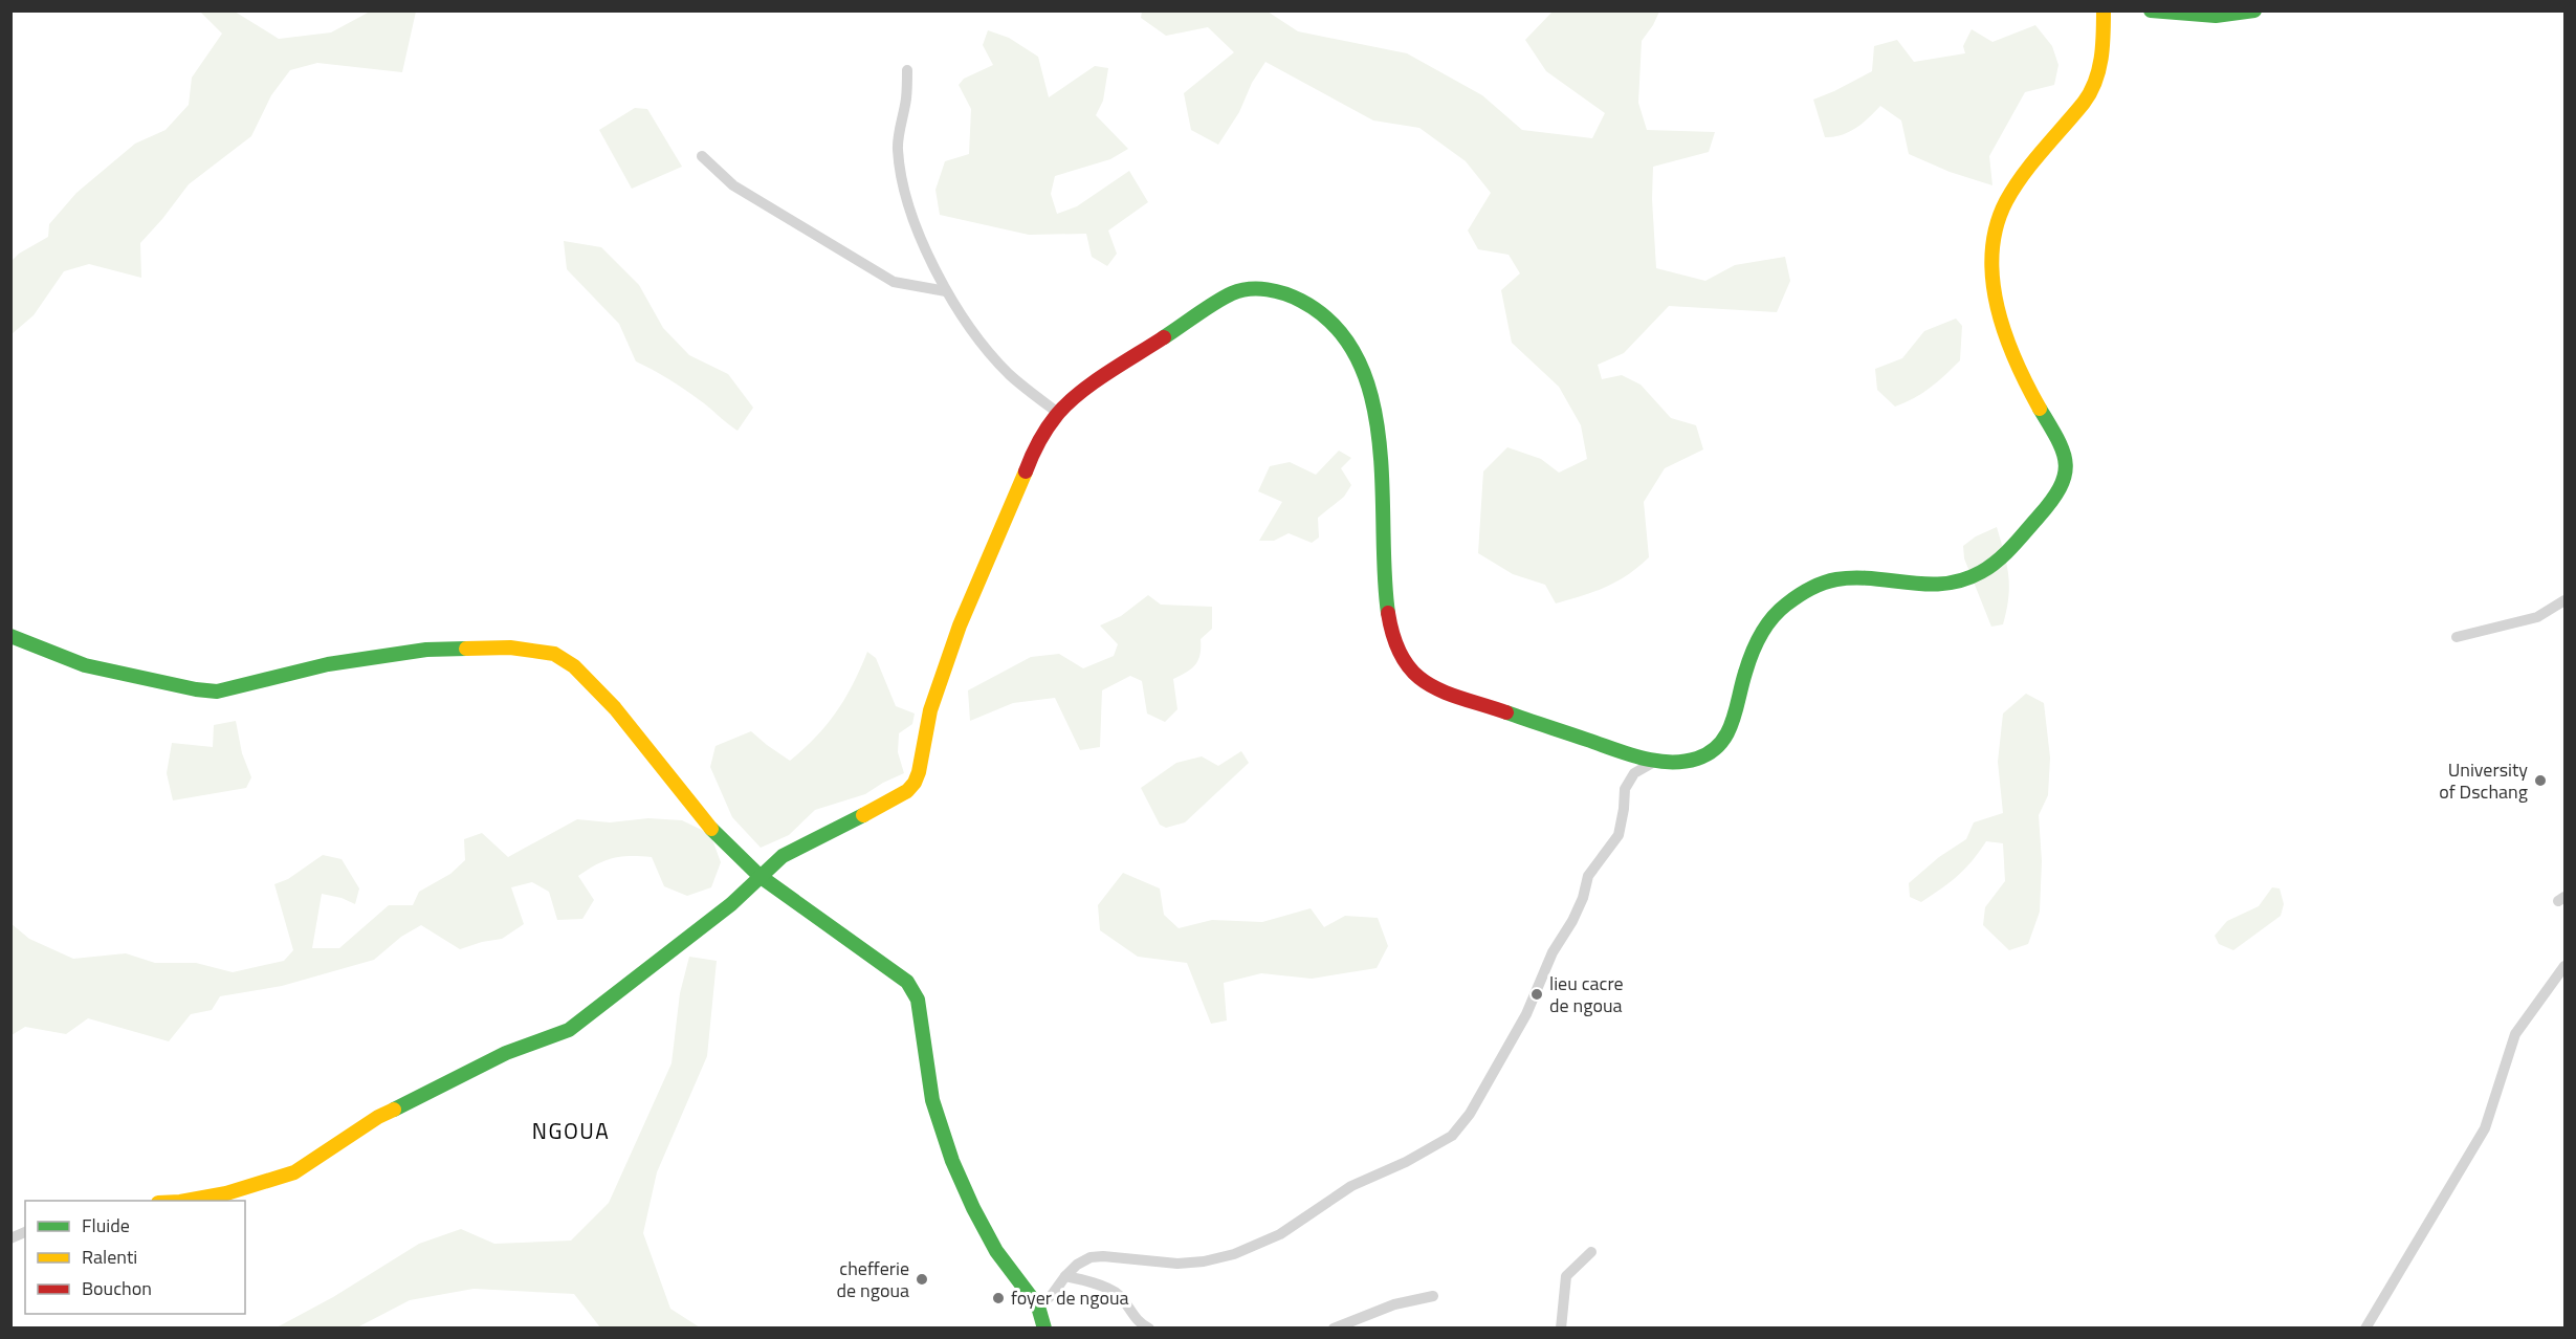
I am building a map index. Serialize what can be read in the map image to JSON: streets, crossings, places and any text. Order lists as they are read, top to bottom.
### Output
{
  "districts": ["NGOUA"],
  "places": [
    "University of Dschang",
    "lieu cacre de ngoua",
    "chefferie de ngoua",
    "foyer de ngoua"
  ],
  "legend": ["Fluide", "Ralenti", "Bouchon"]
}
